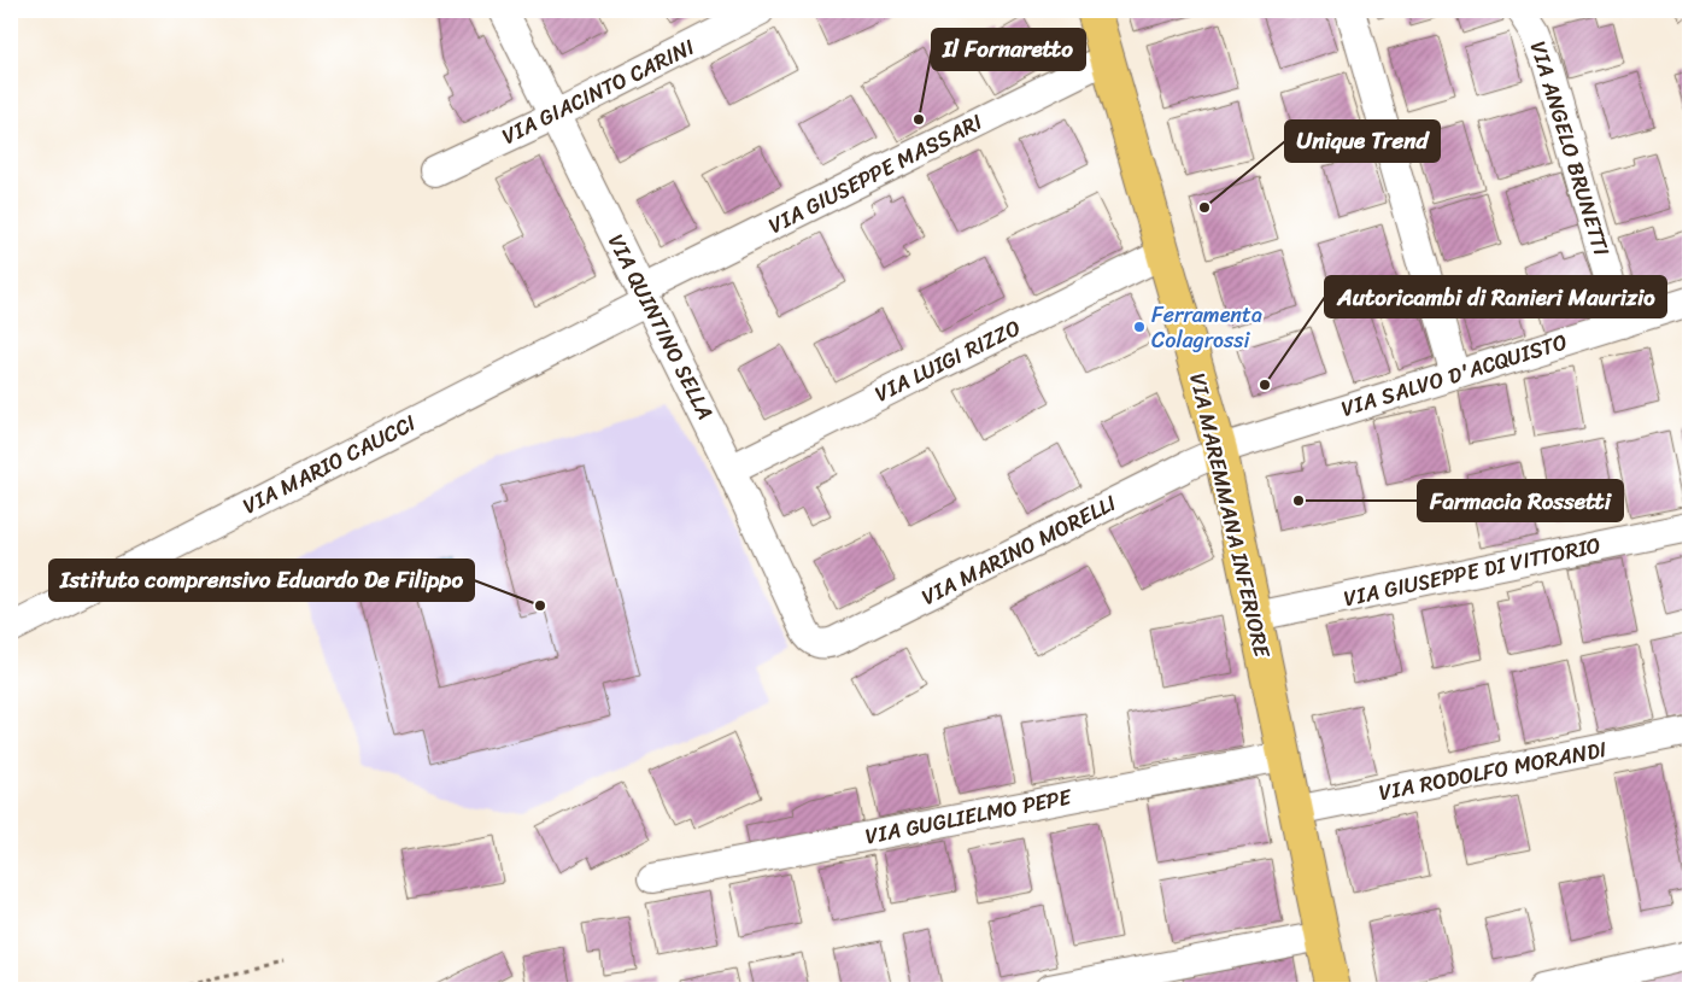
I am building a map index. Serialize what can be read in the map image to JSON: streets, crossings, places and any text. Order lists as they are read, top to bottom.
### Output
{
  "streets": {
    "main road": ["VIA MAREMMANA INFERIORE"],
    "street": [
      "VIA GIACINTO CARINI",
      "VIA ANGELO BRUNETTI",
      "VIA GIUSEPPE MASSARI",
      "VIA QUINTINO SELLA",
      "VIA LUIGI RIZZO",
      "VIA SALVO D'ACQUISTO",
      "VIA MARIO CAUCCI",
      "VIA MARINO MORELLI",
      "VIA GIUSEPPE DI VITTORIO",
      "VIA RODOLFO MORANDI",
      "VIA GUGLIELMO PEPE"
    ]
  },
  "crossings": [
    ["VIA GIACINTO CARINI", "VIA QUINTINO SELLA"],
    ["VIA ANGELO BRUNETTI", "VIA SALVO D'ACQUISTO"],
    ["VIA GIUSEPPE MASSARI", "VIA QUINTINO SELLA"],
    ["VIA GIUSEPPE MASSARI", "VIA MARIO CAUCCI"],
    ["VIA GIUSEPPE MASSARI", "VIA MAREMMANA INFERIORE"],
    ["VIA QUINTINO SELLA", "VIA LUIGI RIZZO"],
    ["VIA QUINTINO SELLA", "VIA MARIO CAUCCI"],
    ["VIA QUINTINO SELLA", "VIA MARINO MORELLI"],
    ["VIA LUIGI RIZZO", "VIA MAREMMANA INFERIORE"],
    ["VIA SALVO D'ACQUISTO", "VIA MAREMMANA INFERIORE"],
    ["VIA SALVO D'ACQUISTO", "VIA MARINO MORELLI"],
    ["VIA MAREMMANA INFERIORE", "VIA MARINO MORELLI"],
    ["VIA MAREMMANA INFERIORE", "VIA GIUSEPPE DI VITTORIO"],
    ["VIA MAREMMANA INFERIORE", "VIA RODOLFO MORANDI"],
    ["VIA MAREMMANA INFERIORE", "VIA GUGLIELMO PEPE"]
  ],
  "places": [
    "Il Fornaretto",
    "Unique Trend",
    "Ferramenta Colagrossi",
    "Autoricambi di Ranieri Maurizio",
    "Farmacia Rossetti",
    "Istituto comprensivo Eduardo De Filippo"
  ]
}
